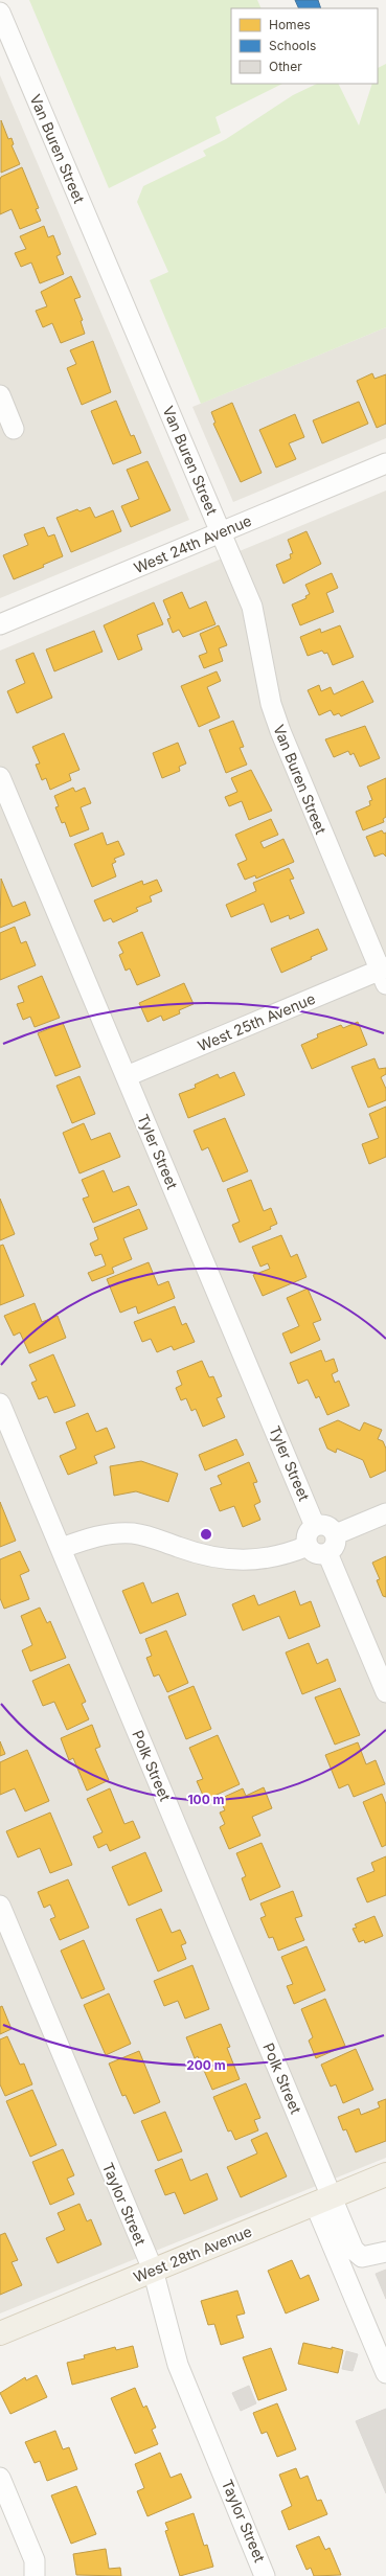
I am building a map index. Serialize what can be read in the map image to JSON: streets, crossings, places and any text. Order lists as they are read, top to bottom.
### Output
{
  "streets": {
    "main road": ["West 28th Avenue"],
    "street": [
      "Van Buren Street",
      "West 24th Avenue",
      "West 25th Avenue",
      "Tyler Street",
      "Polk Street",
      "Taylor Street"
    ]
  },
  "crossings": [
    ["Van Buren Street", "West 24th Avenue"],
    ["Van Buren Street", "West 25th Avenue"],
    ["West 25th Avenue", "Tyler Street"],
    ["Polk Street", "West 28th Avenue"],
    ["Taylor Street", "West 28th Avenue"]
  ],
  "legend": ["Homes", "Schools", "Other"],
  "rings": ["100 m", "200 m"]
}
